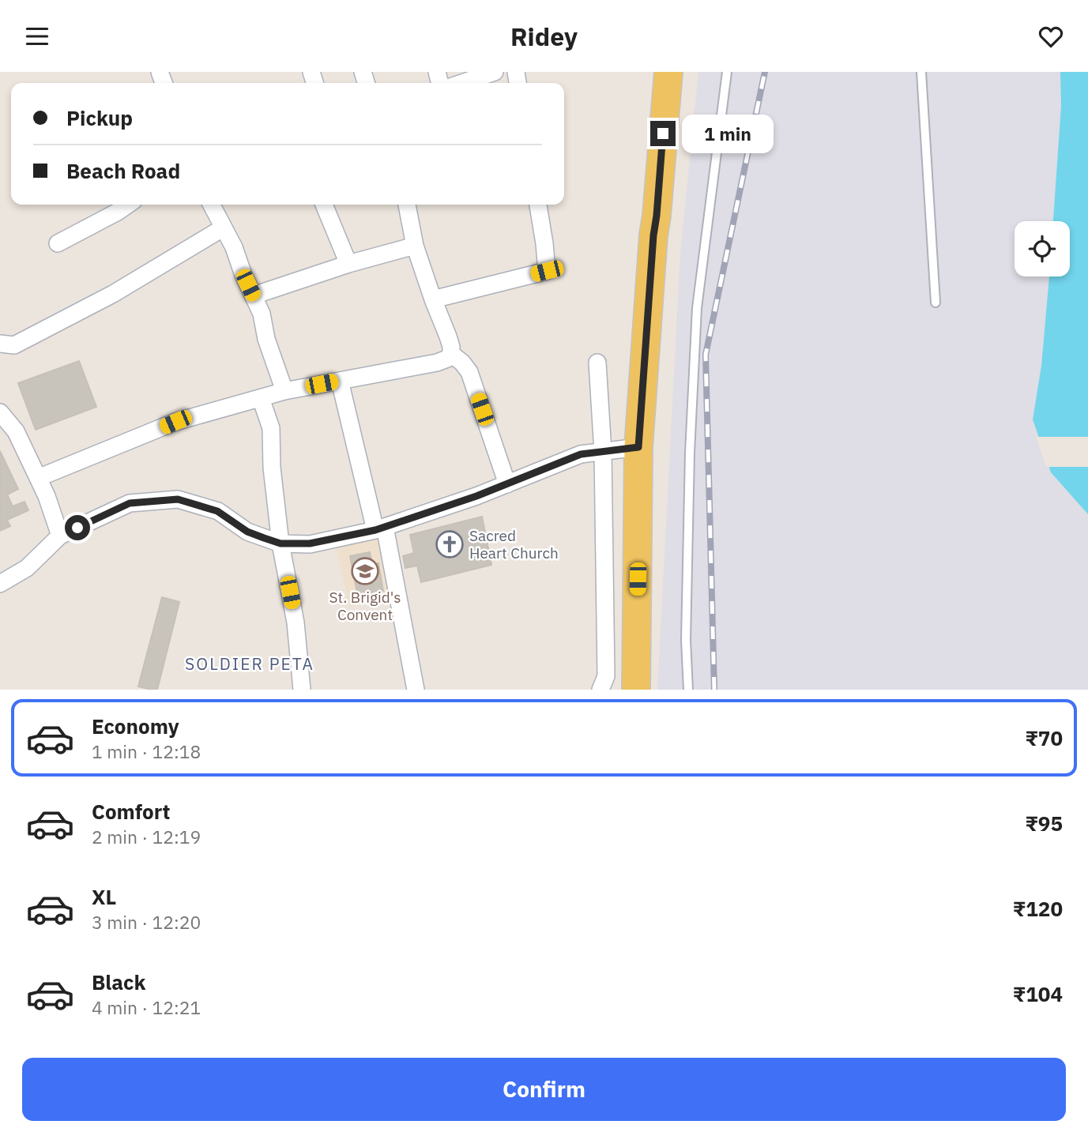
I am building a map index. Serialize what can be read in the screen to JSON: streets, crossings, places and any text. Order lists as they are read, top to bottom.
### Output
{
  "districts": ["SOLDIER PETA"],
  "places": {
    "church": ["Sacred Heart Church"],
    "school or university": ["St. Brigid's Convent"]
  },
  "page": {
    "header": "Ridey",
    "banner": ["Pickup", "Beach Road"],
    "bubble": "1 min",
    "list": [
      {
        "name": "Economy",
        "note": "1 min · 12:18",
        "value": "₹70"
      },
      {
        "name": "Comfort",
        "note": "2 min · 12:19",
        "value": "₹95"
      },
      {
        "name": "XL",
        "note": "3 min · 12:20",
        "value": "₹120"
      },
      {
        "name": "Black",
        "note": "4 min · 12:21",
        "value": "₹104"
      }
    ],
    "buttons": "Confirm"
  }
}
